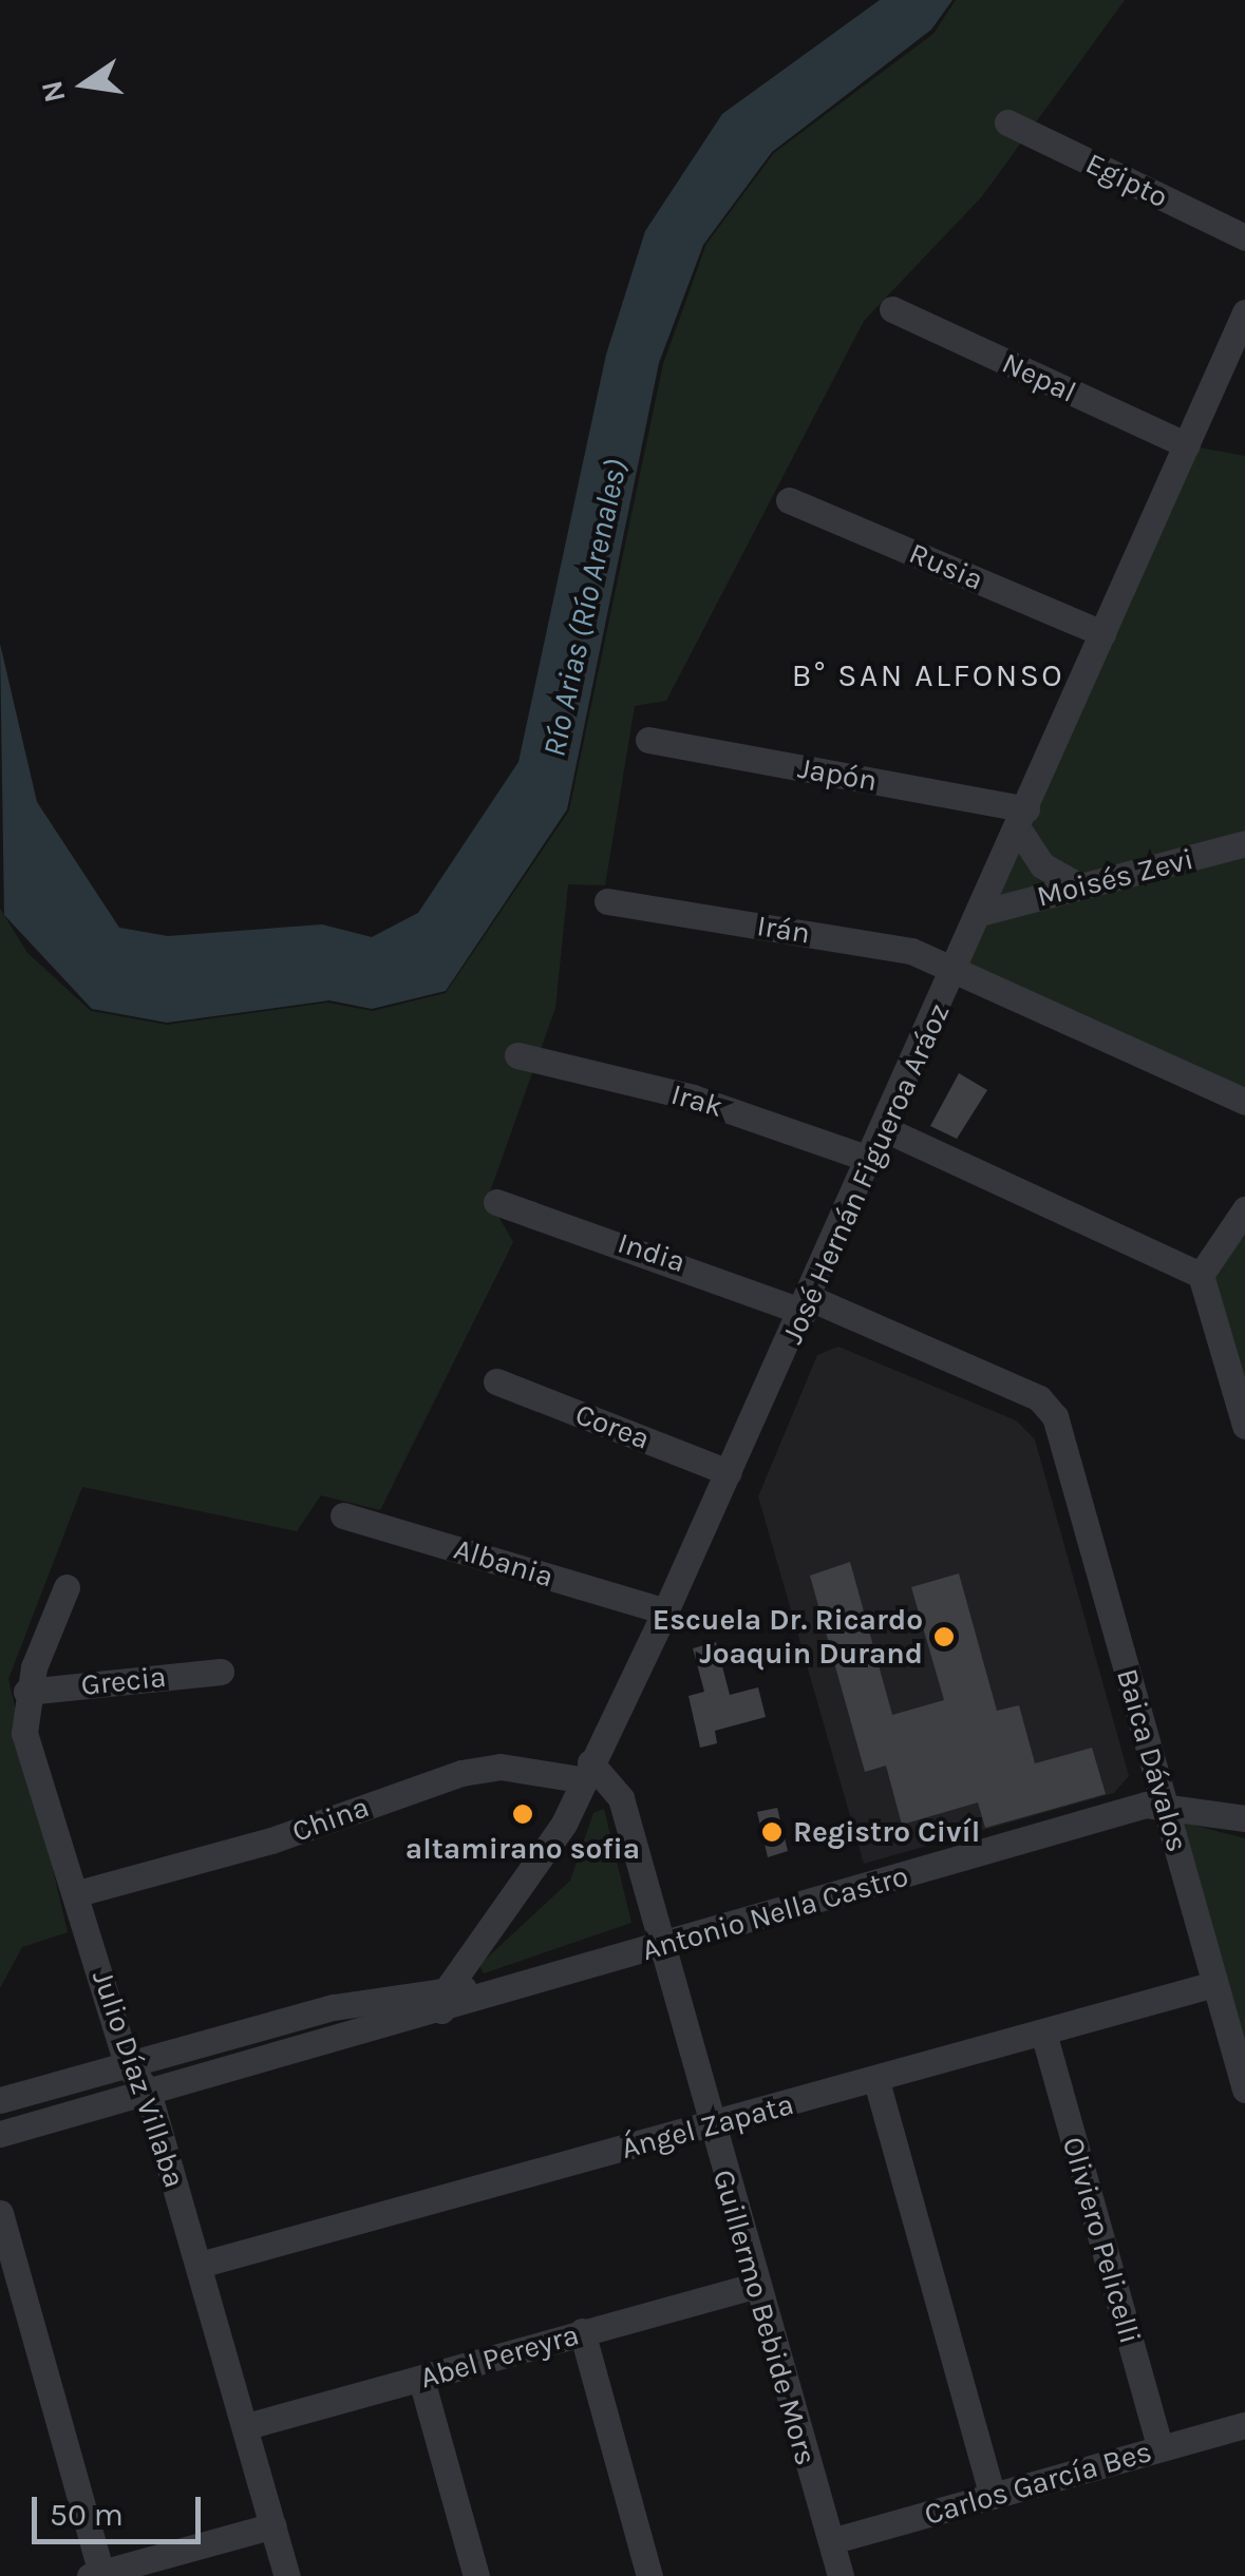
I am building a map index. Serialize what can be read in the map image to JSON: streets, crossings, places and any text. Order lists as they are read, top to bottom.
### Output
{
  "streets": {
    "street": [
      "Egipto",
      "Nepal",
      "Rusia",
      "Japón",
      "Moisés Zevi",
      "Irán",
      "Irak",
      "José Hernán Figueroa Aráoz",
      "India",
      "Corea",
      "Albania",
      "Grecia",
      "Baica Dávalos",
      "China",
      "Antonio Nella Castro",
      "Julio Díaz Villaba",
      "Ángel Zapata",
      "Oliviero Pelicelli",
      "Guillermo Bebide Mors",
      "Abel Pereyra",
      "Carlos García Bes"
    ]
  },
  "crossings": [
    ["Nepal", "José Hernán Figueroa Aráoz"],
    ["Rusia", "José Hernán Figueroa Aráoz"],
    ["Japón", "José Hernán Figueroa Aráoz"],
    ["Moisés Zevi", "José Hernán Figueroa Aráoz"],
    ["Irán", "José Hernán Figueroa Aráoz"],
    ["Irak", "José Hernán Figueroa Aráoz"],
    ["José Hernán Figueroa Aráoz", "India"],
    ["José Hernán Figueroa Aráoz", "Corea"],
    ["José Hernán Figueroa Aráoz", "Albania"],
    ["José Hernán Figueroa Aráoz", "China"],
    ["José Hernán Figueroa Aráoz", "Antonio Nella Castro"],
    ["José Hernán Figueroa Aráoz", "Guillermo Bebide Mors"],
    ["India", "Baica Dávalos"],
    ["Grecia", "Julio Díaz Villaba"],
    ["Baica Dávalos", "Antonio Nella Castro"],
    ["Baica Dávalos", "Ángel Zapata"],
    ["China", "Julio Díaz Villaba"],
    ["China", "Guillermo Bebide Mors"],
    ["Antonio Nella Castro", "Julio Díaz Villaba"],
    ["Antonio Nella Castro", "Guillermo Bebide Mors"],
    ["Julio Díaz Villaba", "Ángel Zapata"],
    ["Julio Díaz Villaba", "Abel Pereyra"],
    ["Ángel Zapata", "Oliviero Pelicelli"],
    ["Ángel Zapata", "Guillermo Bebide Mors"],
    ["Oliviero Pelicelli", "Carlos García Bes"],
    ["Guillermo Bebide Mors", "Abel Pereyra"],
    ["Guillermo Bebide Mors", "Carlos García Bes"]
  ],
  "districts": ["B° SAN ALFONSO"],
  "water": ["Río Arias (Río Arenales)"],
  "places": ["Escuela Dr. Ricardo Joaquin Durand", "altamirano sofia", "Registro Civíl"],
  "scale_bar": "50 m",
  "north": "left"
}
